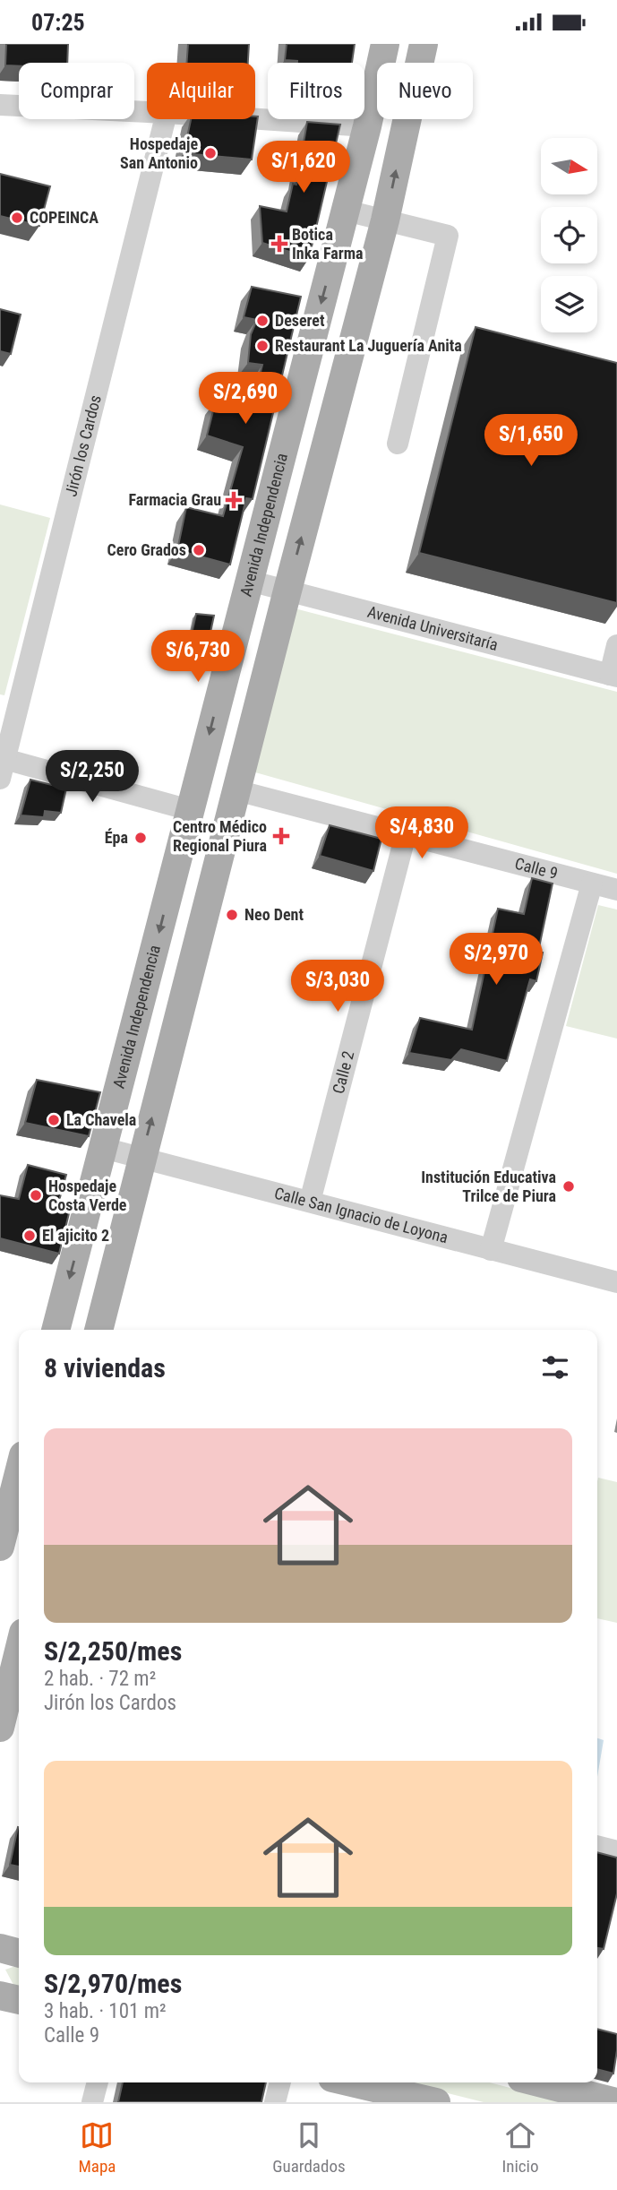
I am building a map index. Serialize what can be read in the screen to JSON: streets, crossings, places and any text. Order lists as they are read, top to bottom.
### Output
{
  "streets": {
    "main road": ["Avenida Independencia"],
    "street": [
      "Jirón los Cardos",
      "Avenida Universitaría",
      "Calle 9",
      "Calle 2",
      "Calle San Ignacio de Loyona"
    ]
  },
  "crossings": [
    ["Avenida Independencia", "Avenida Universitaría"],
    ["Avenida Independencia", "Calle San Ignacio de Loyona"],
    ["Calle 9", "Calle 2"],
    ["Calle 2", "Calle San Ignacio de Loyona"]
  ],
  "places": {
    "other": [
      "Hospedaje San Antonio",
      "COPEINCA",
      "Deseret",
      "Restaurant La Juguería Anita",
      "Cero Grados",
      "Épa",
      "Neo Dent",
      "La Chavela",
      "Institución Educativa Trilce de Piura",
      "Hospedaje Costa Verde",
      "El ajicito 2"
    ],
    "health": ["Botica Inka Farma", "Farmacia Grau", "Centro Médico Regional Piura"]
  },
  "north": "right",
  "page": {
    "status": "07:25",
    "chip": [
      "Comprar",
      "Alquilar",
      "Filtros",
      "Nuevo"
    ],
    "price": [
      "S/1,620",
      "S/2,690",
      "S/1,650",
      "S/6,730",
      "S/2,250",
      "S/4,830",
      "S/2,970",
      "S/3,030"
    ],
    "heading": "8 viviendas",
    "list": [
      {
        "name": "S/2,250/mes",
        "note": "2 hab. · 72 m² · Jirón los Cardos"
      },
      {
        "name": "S/2,970/mes",
        "note": "3 hab. · 101 m² · Calle 9"
      }
    ],
    "tabs": ["Mapa", "Guardados", "Inicio"]
  }
}
